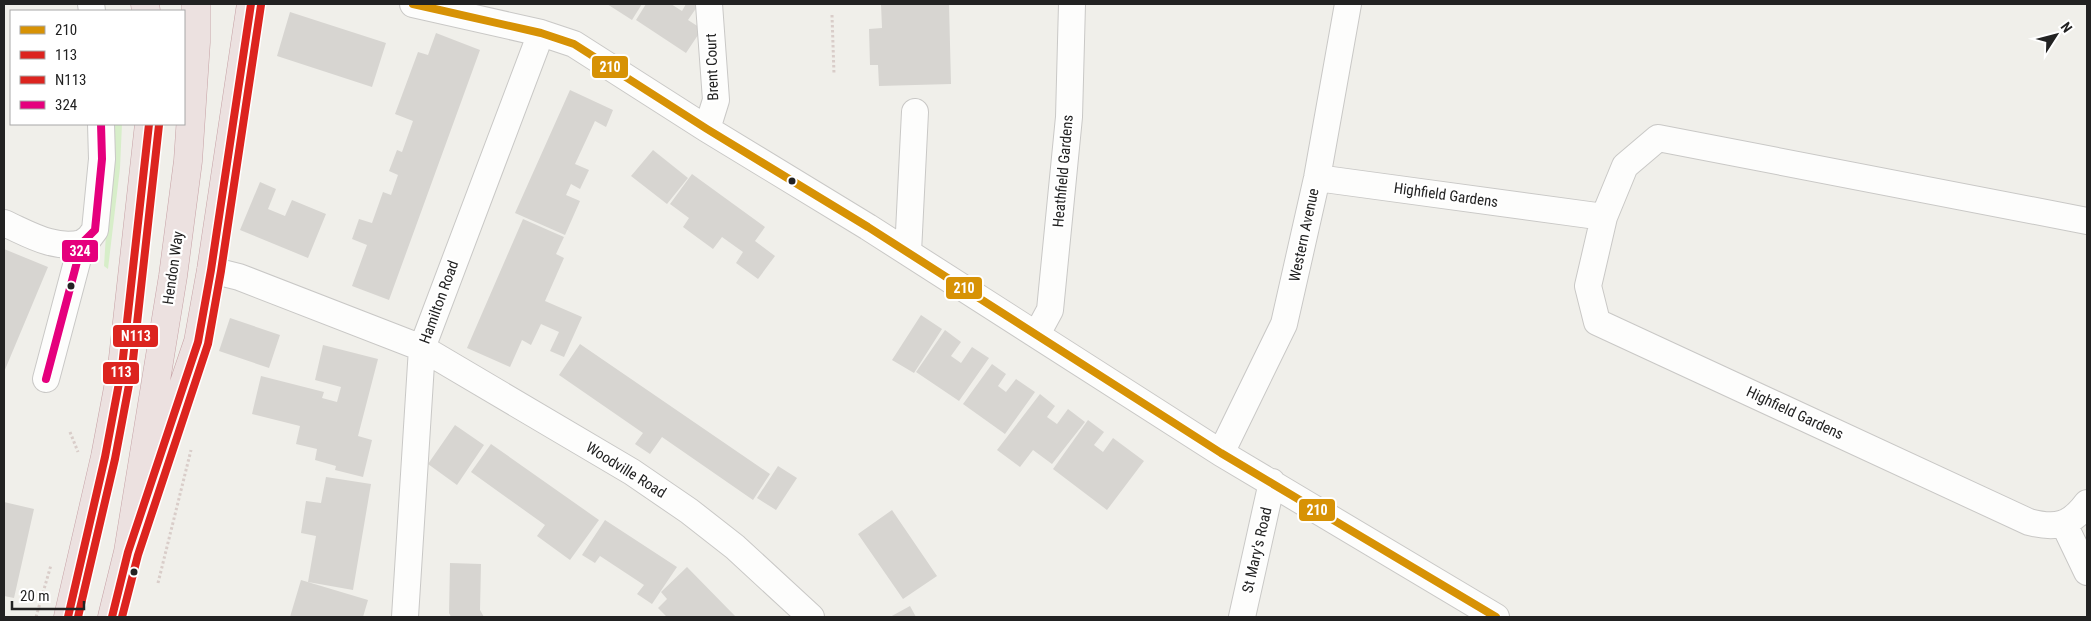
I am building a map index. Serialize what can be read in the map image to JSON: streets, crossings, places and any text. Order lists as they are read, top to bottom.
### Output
{
  "streets": {
    "highway": ["Hendon Way"],
    "street": [
      "Brent Court",
      "Heathfield Gardens",
      "Highfield Gardens",
      "Western Avenue",
      "Hamilton Road",
      "Woodville Road",
      "St Mary's Road"
    ]
  },
  "crossings": [
    ["Highfield Gardens", "Western Avenue"],
    ["Hamilton Road", "Woodville Road"]
  ],
  "lines": [
    "transit line 210",
    "transit line 113",
    "transit line N113",
    "transit line 324"
  ],
  "legend": [
    "210",
    "113",
    "N113",
    "324"
  ],
  "scale_bar": "20 m",
  "north": "top right"
}
